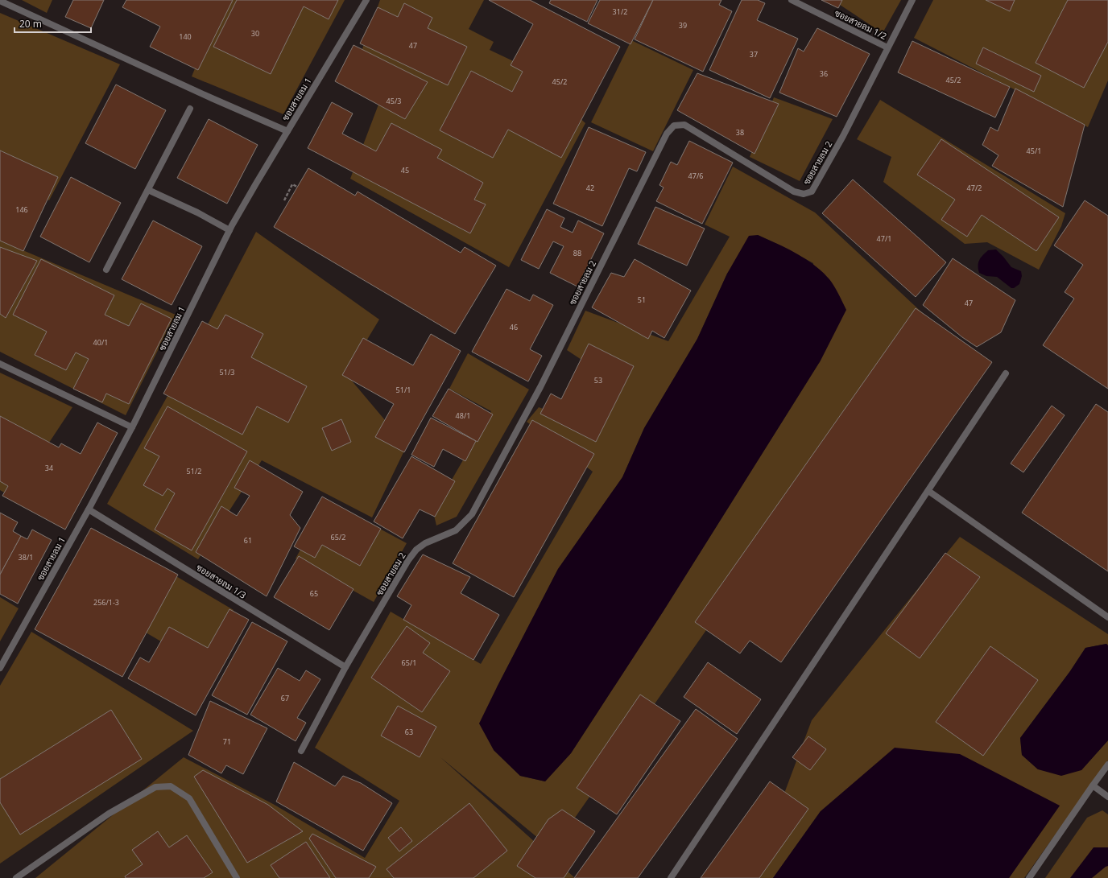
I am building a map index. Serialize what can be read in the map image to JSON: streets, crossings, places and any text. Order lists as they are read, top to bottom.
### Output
{
  "streets": {
    "street": [
      "ซอยสายลม 1/2",
      "ซอยสายลม 1",
      "ซอยสายลม 2",
      "ซอยสายลม 1/3"
    ]
  },
  "crossings": [
    ["ซอยสายลม 1/2", "ซอยสายลม 2"],
    ["ซอยสายลม 1", "ซอยสายลม 1/3"],
    ["ซอยสายลม 2", "ซอยสายลม 1/3"]
  ],
  "house_numbers": [
    "31/2",
    "39",
    "30",
    "140",
    "47",
    "37",
    "36",
    "45/2",
    "45/2",
    "45/3",
    "38",
    "45/1",
    "45",
    "47/6",
    "42",
    "47/2",
    "146",
    "47/1",
    "88",
    "51",
    "47",
    "46",
    "40/1",
    "51/3",
    "53",
    "51/1",
    "48/1",
    "34",
    "51/2",
    "65/2",
    "61",
    "38/1",
    "65",
    "256/1-3",
    "65/1",
    "67",
    "63",
    "71"
  ],
  "scale_bar": "20 m"
}
